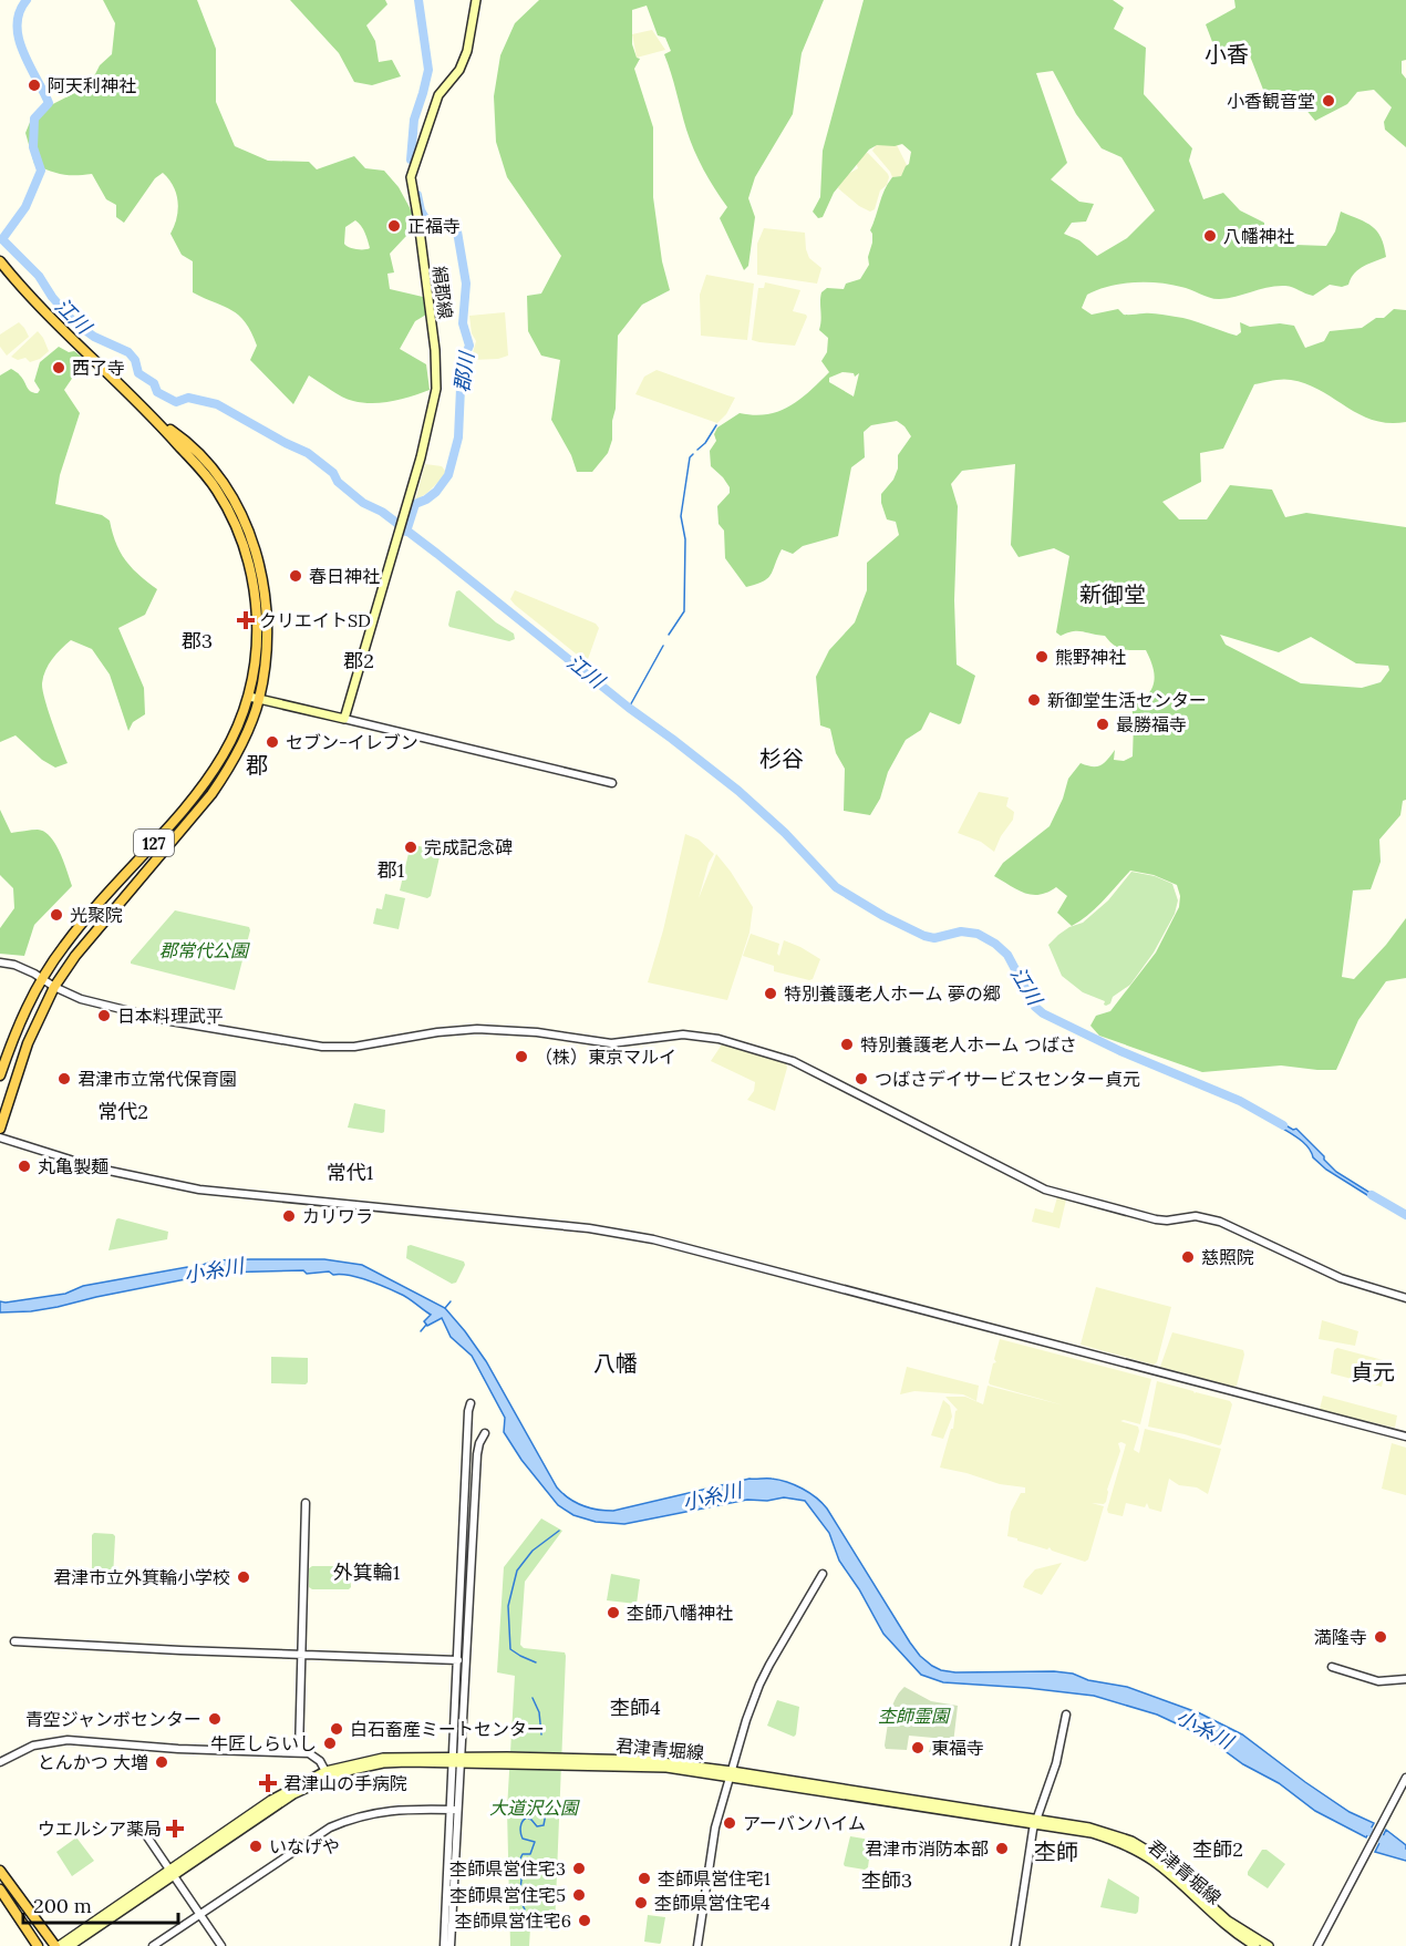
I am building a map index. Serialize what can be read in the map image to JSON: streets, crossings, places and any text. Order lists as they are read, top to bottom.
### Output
{
  "streets": {
    "highway": ["127"],
    "main road": ["絹郡線", "君津青堀線"]
  },
  "districts": [
    "小香",
    "新御堂",
    "郡3",
    "郡2",
    "杉谷",
    "郡",
    "郡1",
    "常代2",
    "常代1",
    "八幡",
    "貞元",
    "外箕輪1",
    "杢師4",
    "杢師2",
    "杢師",
    "杢師3"
  ],
  "water": ["江川", "郡川", "小糸川"],
  "parks": ["郡常代公園", "杢師霊園", "大道沢公園"],
  "places": {
    "other": [
      "阿天利神社",
      "小香観音堂",
      "正福寺",
      "八幡神社",
      "西了寺",
      "春日神社",
      "熊野神社",
      "新御堂生活センター",
      "最勝福寺",
      "セブン-イレブン",
      "完成記念碑",
      "光聚院",
      "特別養護老人ホーム 夢の郷",
      "日本料理武平",
      "特別養護老人ホーム つばさ",
      "（株）東京マルイ",
      "君津市立常代保育園",
      "つばさデイサービスセンター貞元",
      "丸亀製麺",
      "カリワラ",
      "慈照院",
      "君津市立外箕輪小学校",
      "杢師八幡神社",
      "満隆寺",
      "青空ジャンボセンター",
      "白石畜産ミートセンター",
      "牛匠しらいし",
      "東福寺",
      "とんかつ 大増",
      "アーバンハイム",
      "いなげや",
      "君津市消防本部",
      "杢師県営住宅3",
      "杢師県営住宅1",
      "杢師県営住宅5",
      "杢師県営住宅4",
      "杢師県営住宅6"
    ],
    "health": ["クリエイトSD", "君津山の手病院", "ウエルシア薬局"]
  },
  "scale_bar": "200 m"
}
